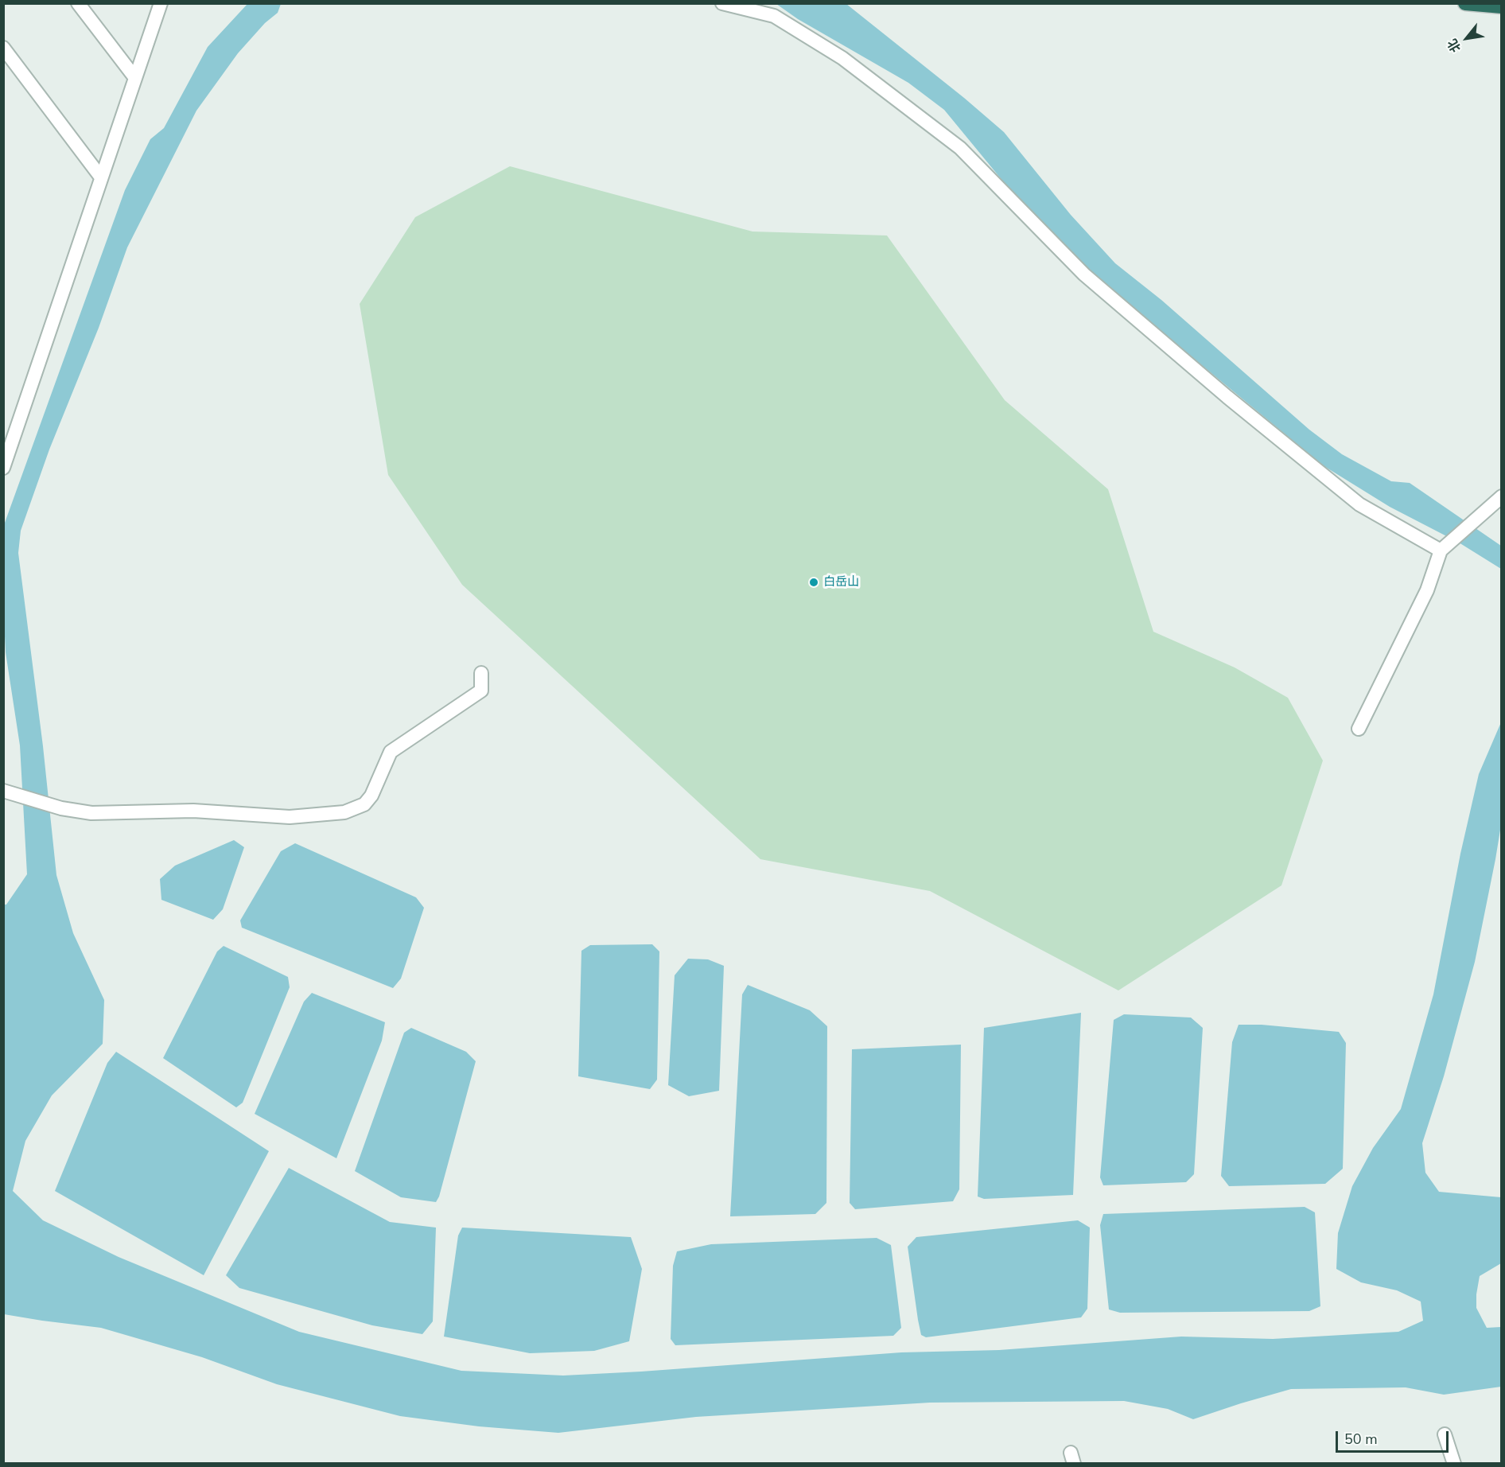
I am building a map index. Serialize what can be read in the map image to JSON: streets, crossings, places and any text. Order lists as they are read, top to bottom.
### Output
{
  "places": ["白岳山"],
  "scale_bar": "50 m",
  "north": "bottom left"
}
